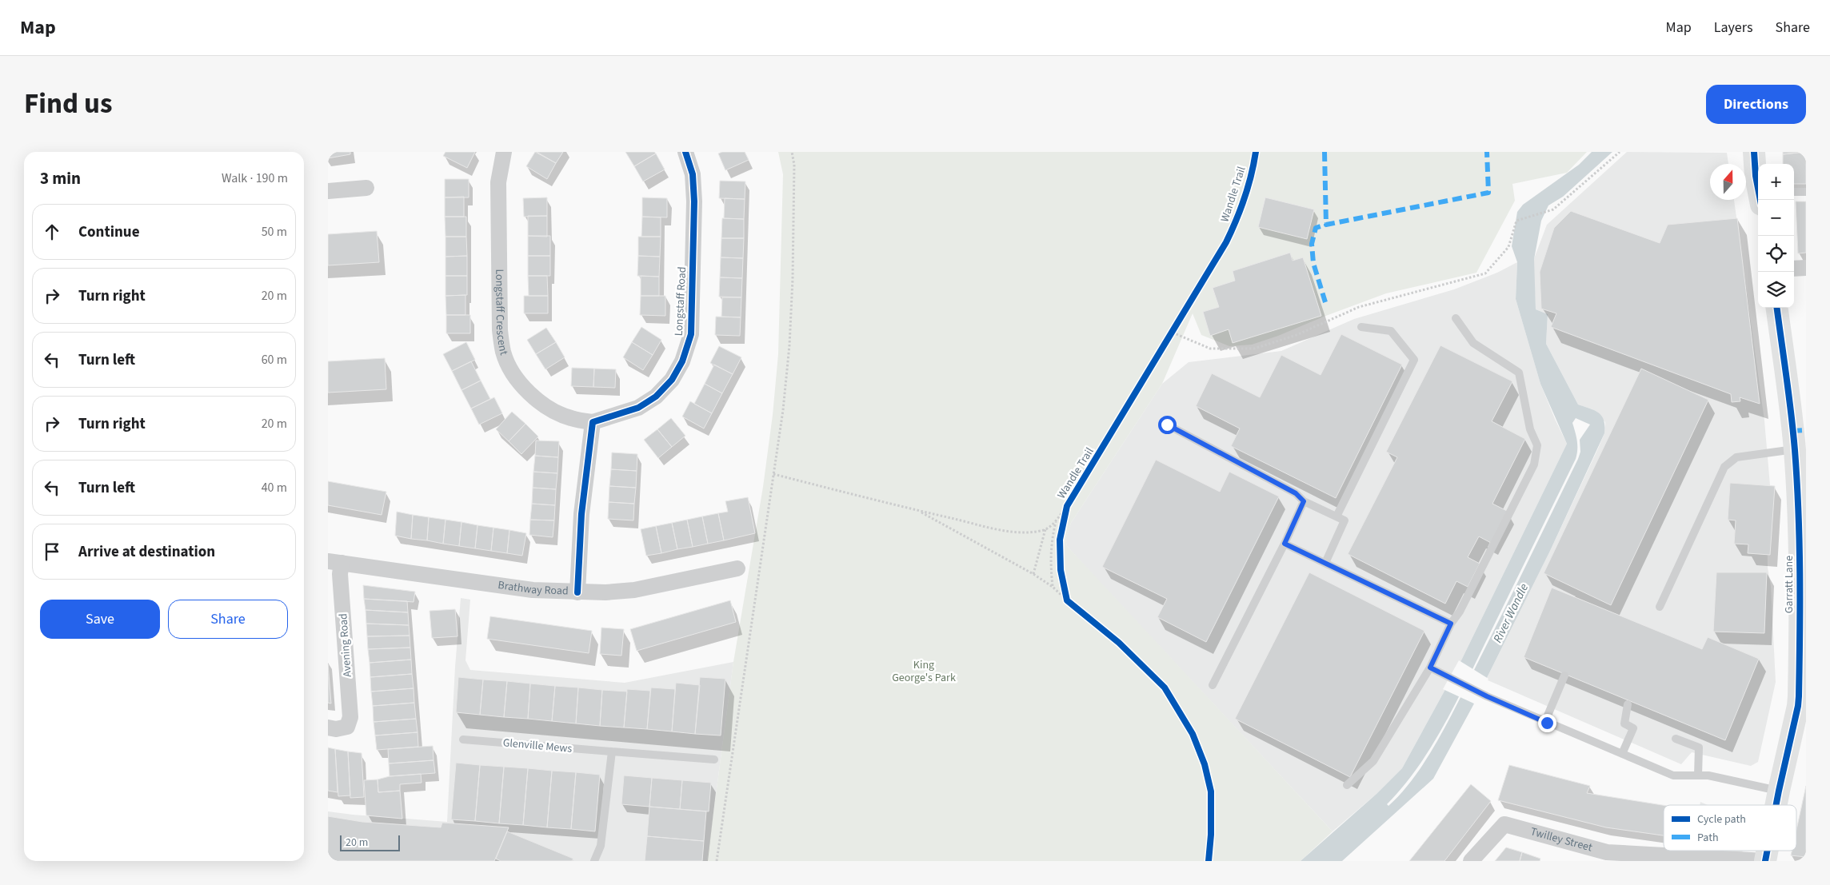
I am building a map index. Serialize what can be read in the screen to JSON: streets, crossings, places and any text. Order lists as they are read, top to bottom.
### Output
{
  "streets": {
    "main road": ["Garratt Lane"],
    "street": [
      "Longstaff Road",
      "Longstaff Crescent",
      "Brathway Road",
      "Avening Road",
      "Twilley Street"
    ],
    "lane": ["Glenville Mews"],
    "cycle path": ["Wandle Trail"]
  },
  "crossings": [
    ["Longstaff Road", "Longstaff Crescent"],
    ["Garratt Lane", "Twilley Street"],
    ["Brathway Road", "Avening Road"]
  ],
  "water": ["River Wandle"],
  "parks": ["King George's Park"],
  "legend": ["Cycle path", "Path"],
  "scale_bar": "20 m",
  "north": "top",
  "page": {
    "header": "Map",
    "nav": ["Map", "Layers", "Share"],
    "title": "Find us",
    "buttons": [
      "Directions",
      ["Save", "Share"]
    ],
    "heading": ["3 min", "Walk · 190 m"],
    "map_buttons": ["+", "−"],
    "list": [
      ["Continue", "50 m"],
      ["Turn right", "20 m"],
      ["Turn left", "60 m"],
      ["Turn right", "20 m"],
      ["Turn left", "40 m"],
      "Arrive at destination"
    ],
    "scale": "20 m"
  }
}
